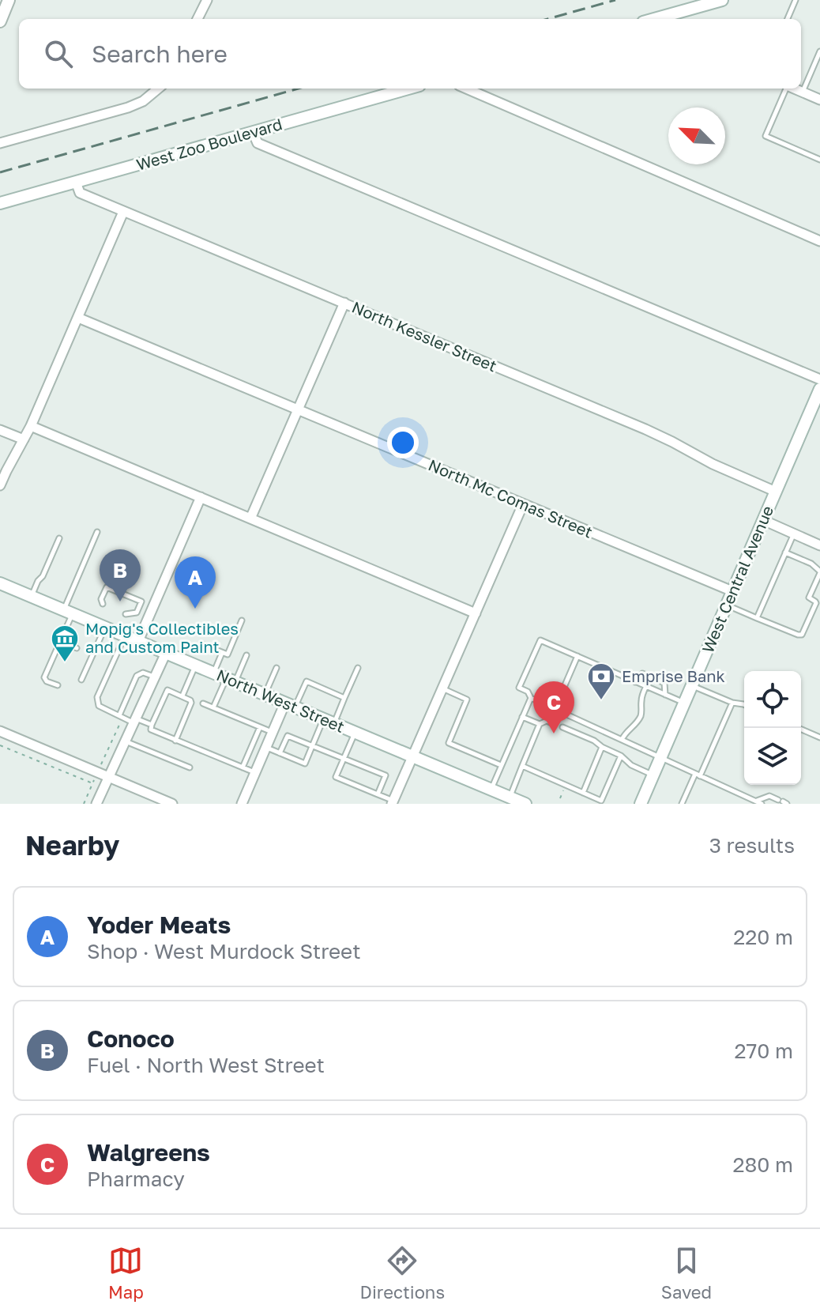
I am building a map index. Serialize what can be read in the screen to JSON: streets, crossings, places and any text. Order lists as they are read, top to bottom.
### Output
{
  "streets": {
    "main road": ["West Zoo Boulevard", "West Central Avenue", "North West Street"],
    "street": ["North Kessler Street", "North Mc Comas Street"]
  },
  "crossings": [
    ["West Zoo Boulevard", "North Kessler Street"],
    ["North Kessler Street", "West Central Avenue"],
    ["North Mc Comas Street", "West Central Avenue"]
  ],
  "places": {
    "museum": ["Mopig's Collectibles and Custom Paint"],
    "bank": ["Emprise Bank"]
  },
  "north": "top left",
  "page": {
    "search": "Search here",
    "pins": ["B", "A", "C"],
    "heading": ["Nearby", "3 results"],
    "list": [
      {
        "mark": "A",
        "name": "Yoder Meats",
        "note": "Shop · West Murdock Street",
        "value": "220 m"
      },
      {
        "mark": "B",
        "name": "Conoco",
        "note": "Fuel · North West Street",
        "value": "270 m"
      },
      {
        "mark": "C",
        "name": "Walgreens",
        "note": "Pharmacy",
        "value": "280 m"
      }
    ],
    "nav": ["Map", "Directions", "Saved"]
  }
}
